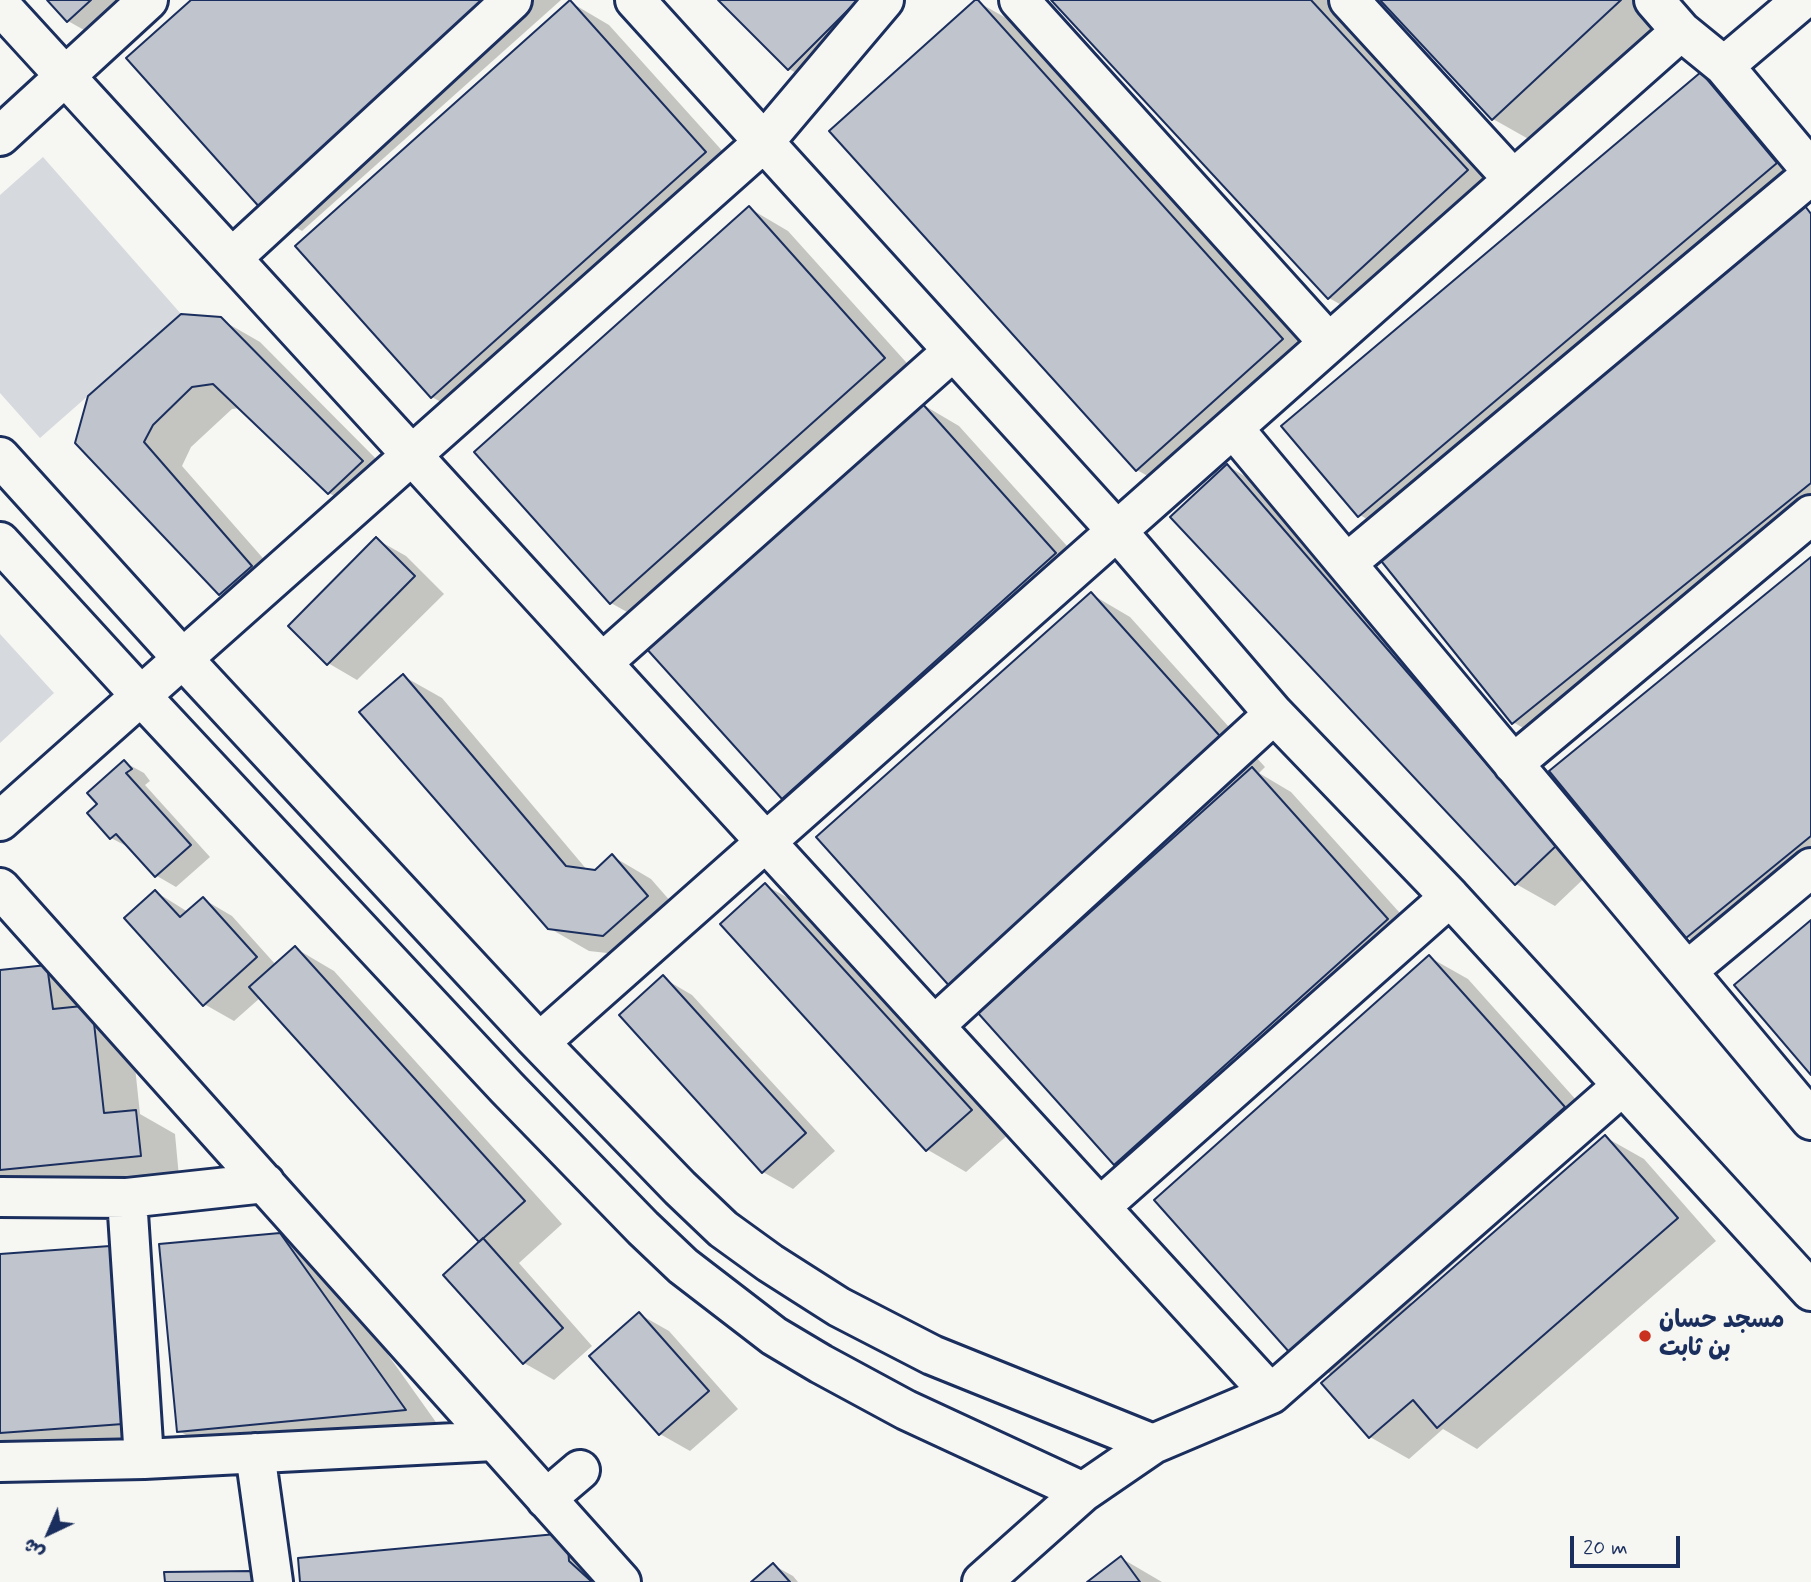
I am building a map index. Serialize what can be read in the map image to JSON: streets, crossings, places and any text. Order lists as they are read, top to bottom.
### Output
{
  "places": ["مسجد حسان بن ثابت"],
  "scale_bar": "20 m",
  "north": "bottom left"
}
